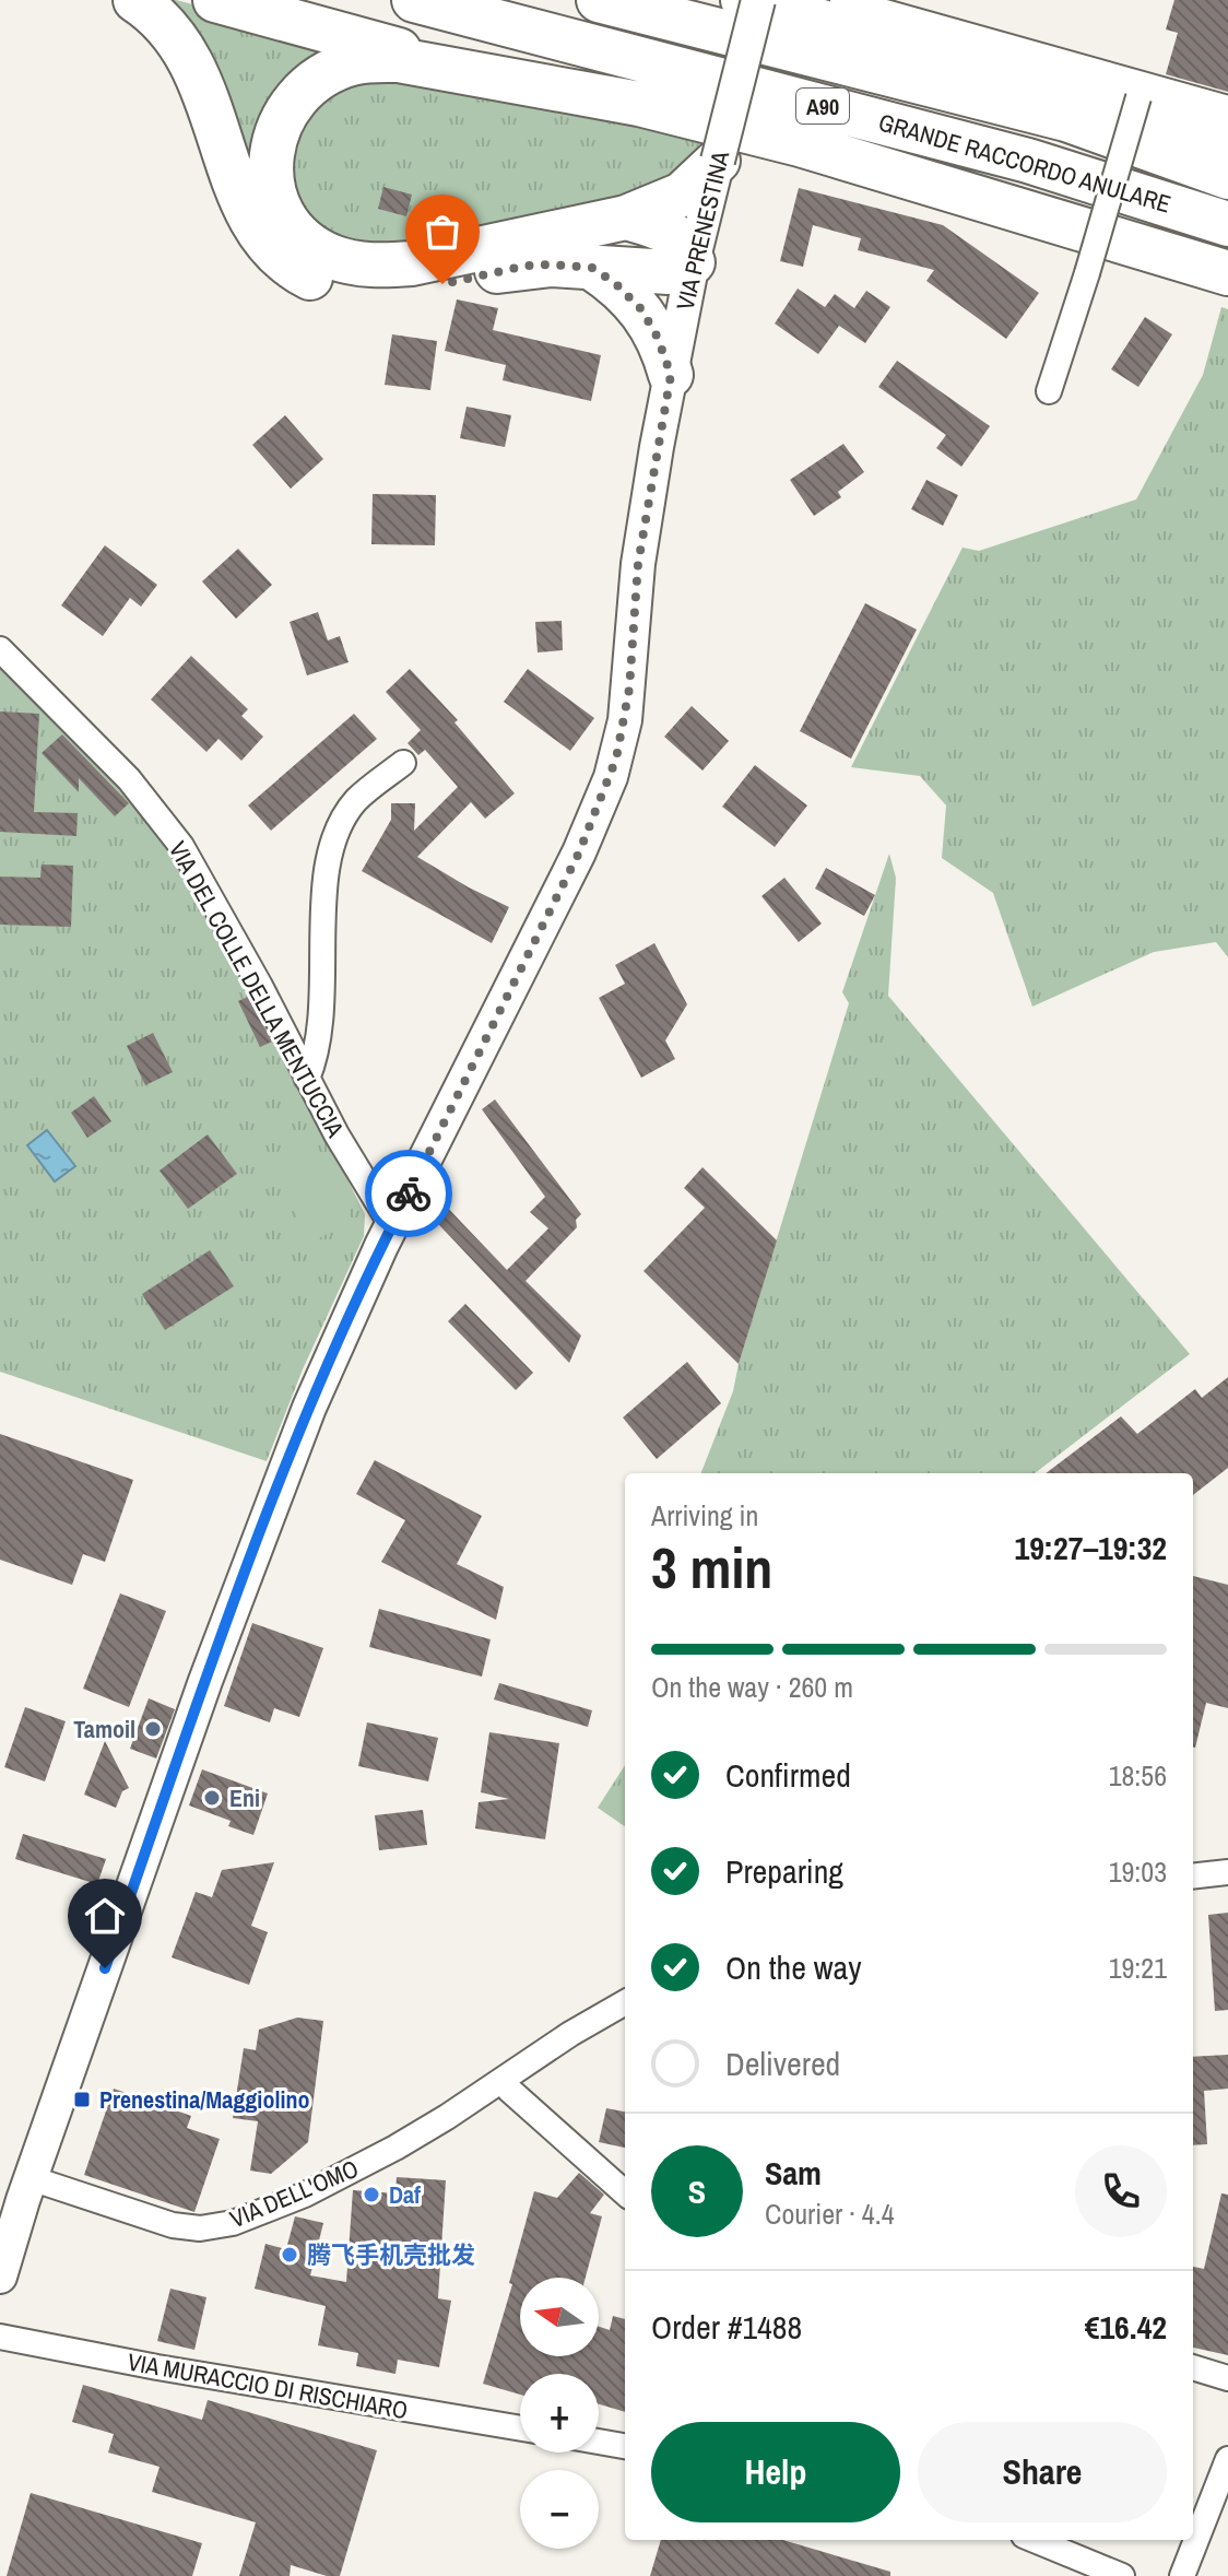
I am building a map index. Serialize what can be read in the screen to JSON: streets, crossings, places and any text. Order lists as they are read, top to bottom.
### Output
{
  "streets": {
    "highway": ["A90", "GRANDE RACCORDO ANULARE"],
    "main road": ["VIA PRENESTINA"],
    "street": ["VIA DEL COLLE DELLA MENTUCCIA", "VIA DELL'OMO", "VIA MURACCIO DI RISCHIARO"]
  },
  "crossings": [
    ["VIA PRENESTINA", "VIA DEL COLLE DELLA MENTUCCIA"],
    ["VIA PRENESTINA", "VIA DELL'OMO"]
  ],
  "places": {
    "other": [
      "Tamoil",
      "Eni",
      "Daf",
      "腾飞手机壳批发"
    ],
    "transit": ["Prenestina/Maggiolino"]
  },
  "north": "left",
  "page": {
    "heading": ["3 min", "Arriving in", "19:27–19:32"],
    "panel": [
      "Sam",
      "Courier · 4.4",
      "Order #1488",
      "€16.42"
    ],
    "bar": "On the way · 260 m",
    "list": [
      ["Confirmed", "18:56"],
      ["Preparing", "19:03"],
      ["On the way", "19:21"],
      "Delivered"
    ],
    "round": "S",
    "map_buttons": ["+", "−"],
    "buttons": ["Help", "Share"]
  }
}
